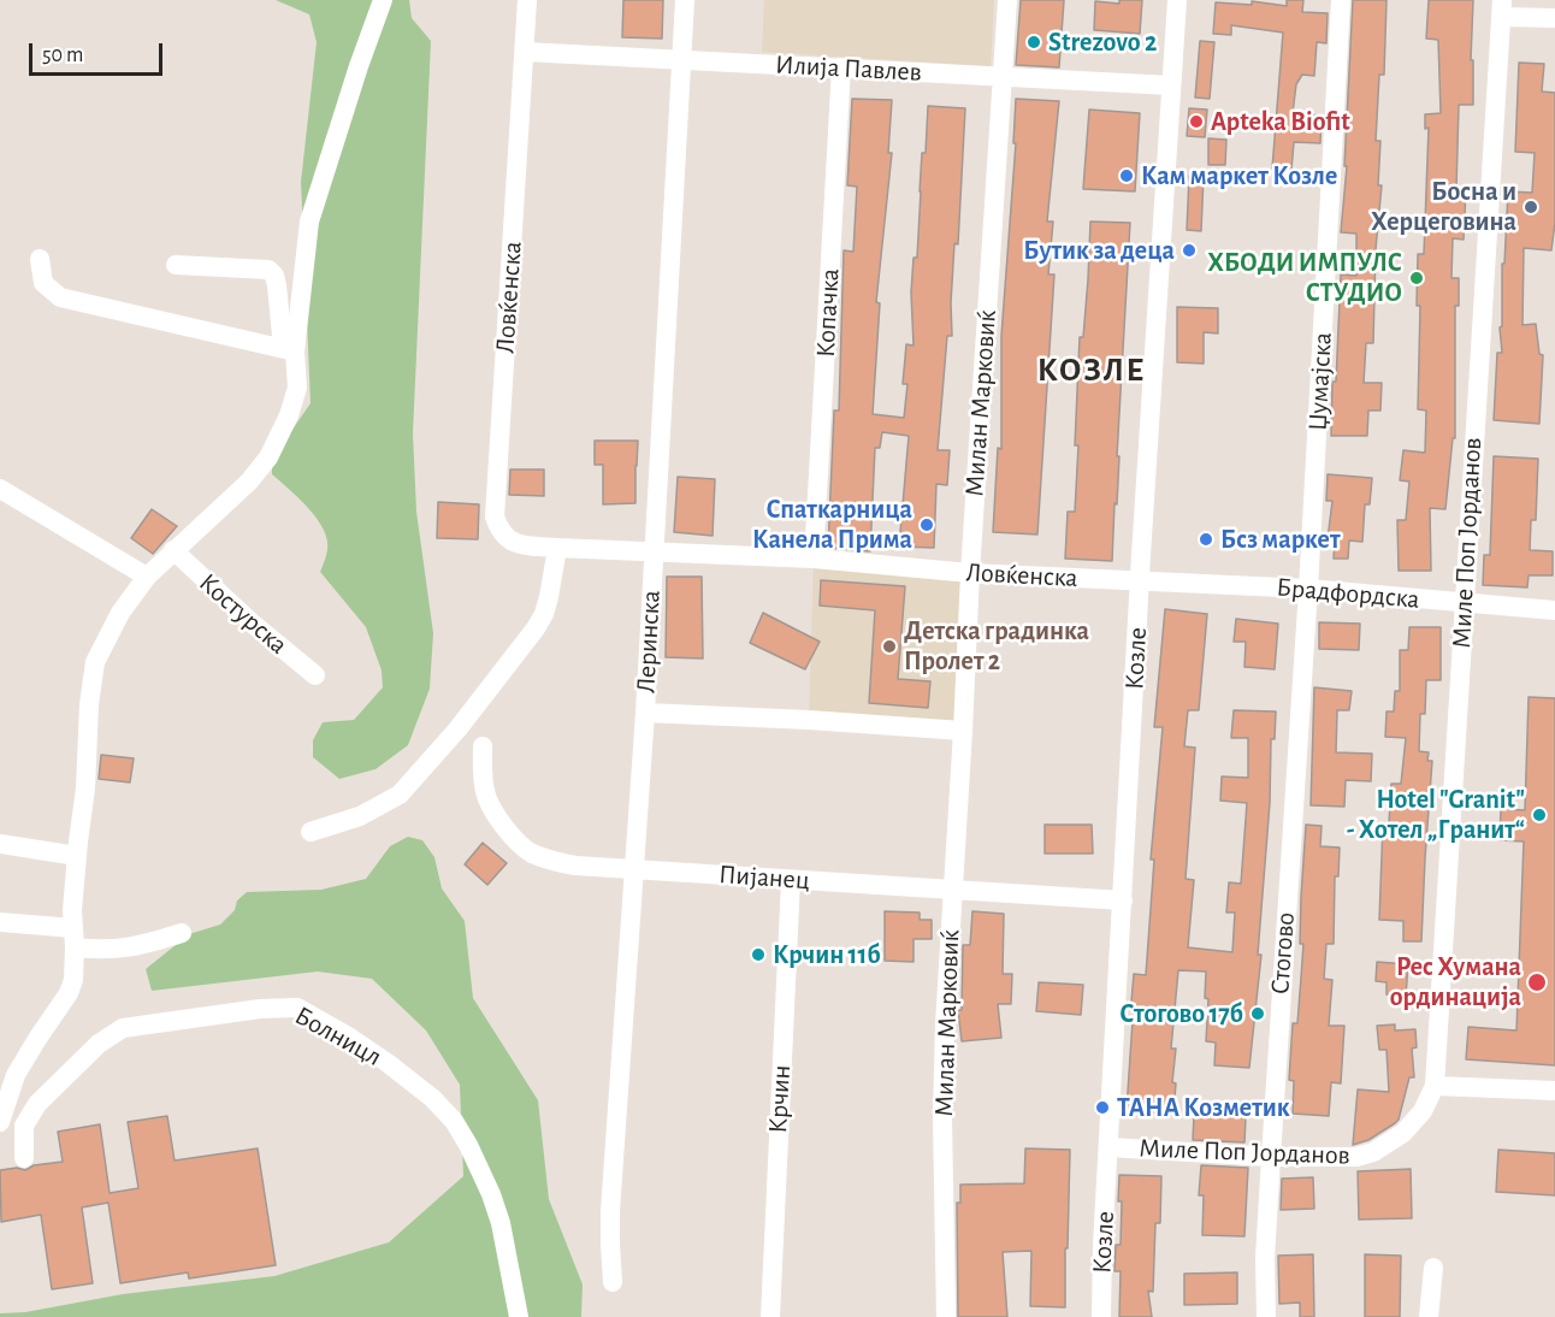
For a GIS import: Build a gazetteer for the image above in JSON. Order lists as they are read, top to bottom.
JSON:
{
  "streets": {
    "street": [
      "Илија Павлев",
      "Ловќенска",
      "Копачка",
      "Џумајска",
      "Милан Марковиќ",
      "Миле Поп Јорданов",
      "Брадфордска",
      "Костурска",
      "Леринска",
      "Козле",
      "Пијанец",
      "Стогово",
      "Болницл",
      "Крчин"
    ]
  },
  "crossings": [
    ["Илија Павлев", "Ловќенска"],
    ["Илија Павлев", "Копачка"],
    ["Илија Павлев", "Милан Марковиќ"],
    ["Илија Павлев", "Леринска"],
    ["Илија Павлев", "Козле"],
    ["Ловќенска", "Копачка"],
    ["Ловќенска", "Милан Марковиќ"],
    ["Ловќенска", "Брадфордска"],
    ["Ловќенска", "Леринска"],
    ["Ловќенска", "Козле"],
    ["Џумајска", "Брадфордска"],
    ["Џумајска", "Стогово"],
    ["Милан Марковиќ", "Пијанец"],
    ["Миле Поп Јорданов", "Брадфордска"],
    ["Миле Поп Јорданов", "Козле"],
    ["Миле Поп Јорданов", "Стогово"],
    ["Брадфордска", "Козле"],
    ["Брадфордска", "Стогово"],
    ["Леринска", "Пијанец"],
    ["Козле", "Пијанец"],
    ["Пијанец", "Крчин"]
  ],
  "districts": ["КОЗЛЕ"],
  "places": [
    "Strezovo 2",
    "Apteka Biofit",
    "Кам маркет Козле",
    "Босна и Херцеговина",
    "Бутик за деца",
    "ХБОДИ ИМПУЛС СТУДИО",
    "Спаткарница Канела Прима",
    "Бсз маркет",
    "Детска градинка Пролет 2",
    "Hotel \"Granit\" - Хотел „Гранит“",
    "Крчин 11б",
    "Рес Хумана ординација",
    "Стогово 17б",
    "ТАНА Козметик"
  ],
  "scale_bar": "50 m"
}
